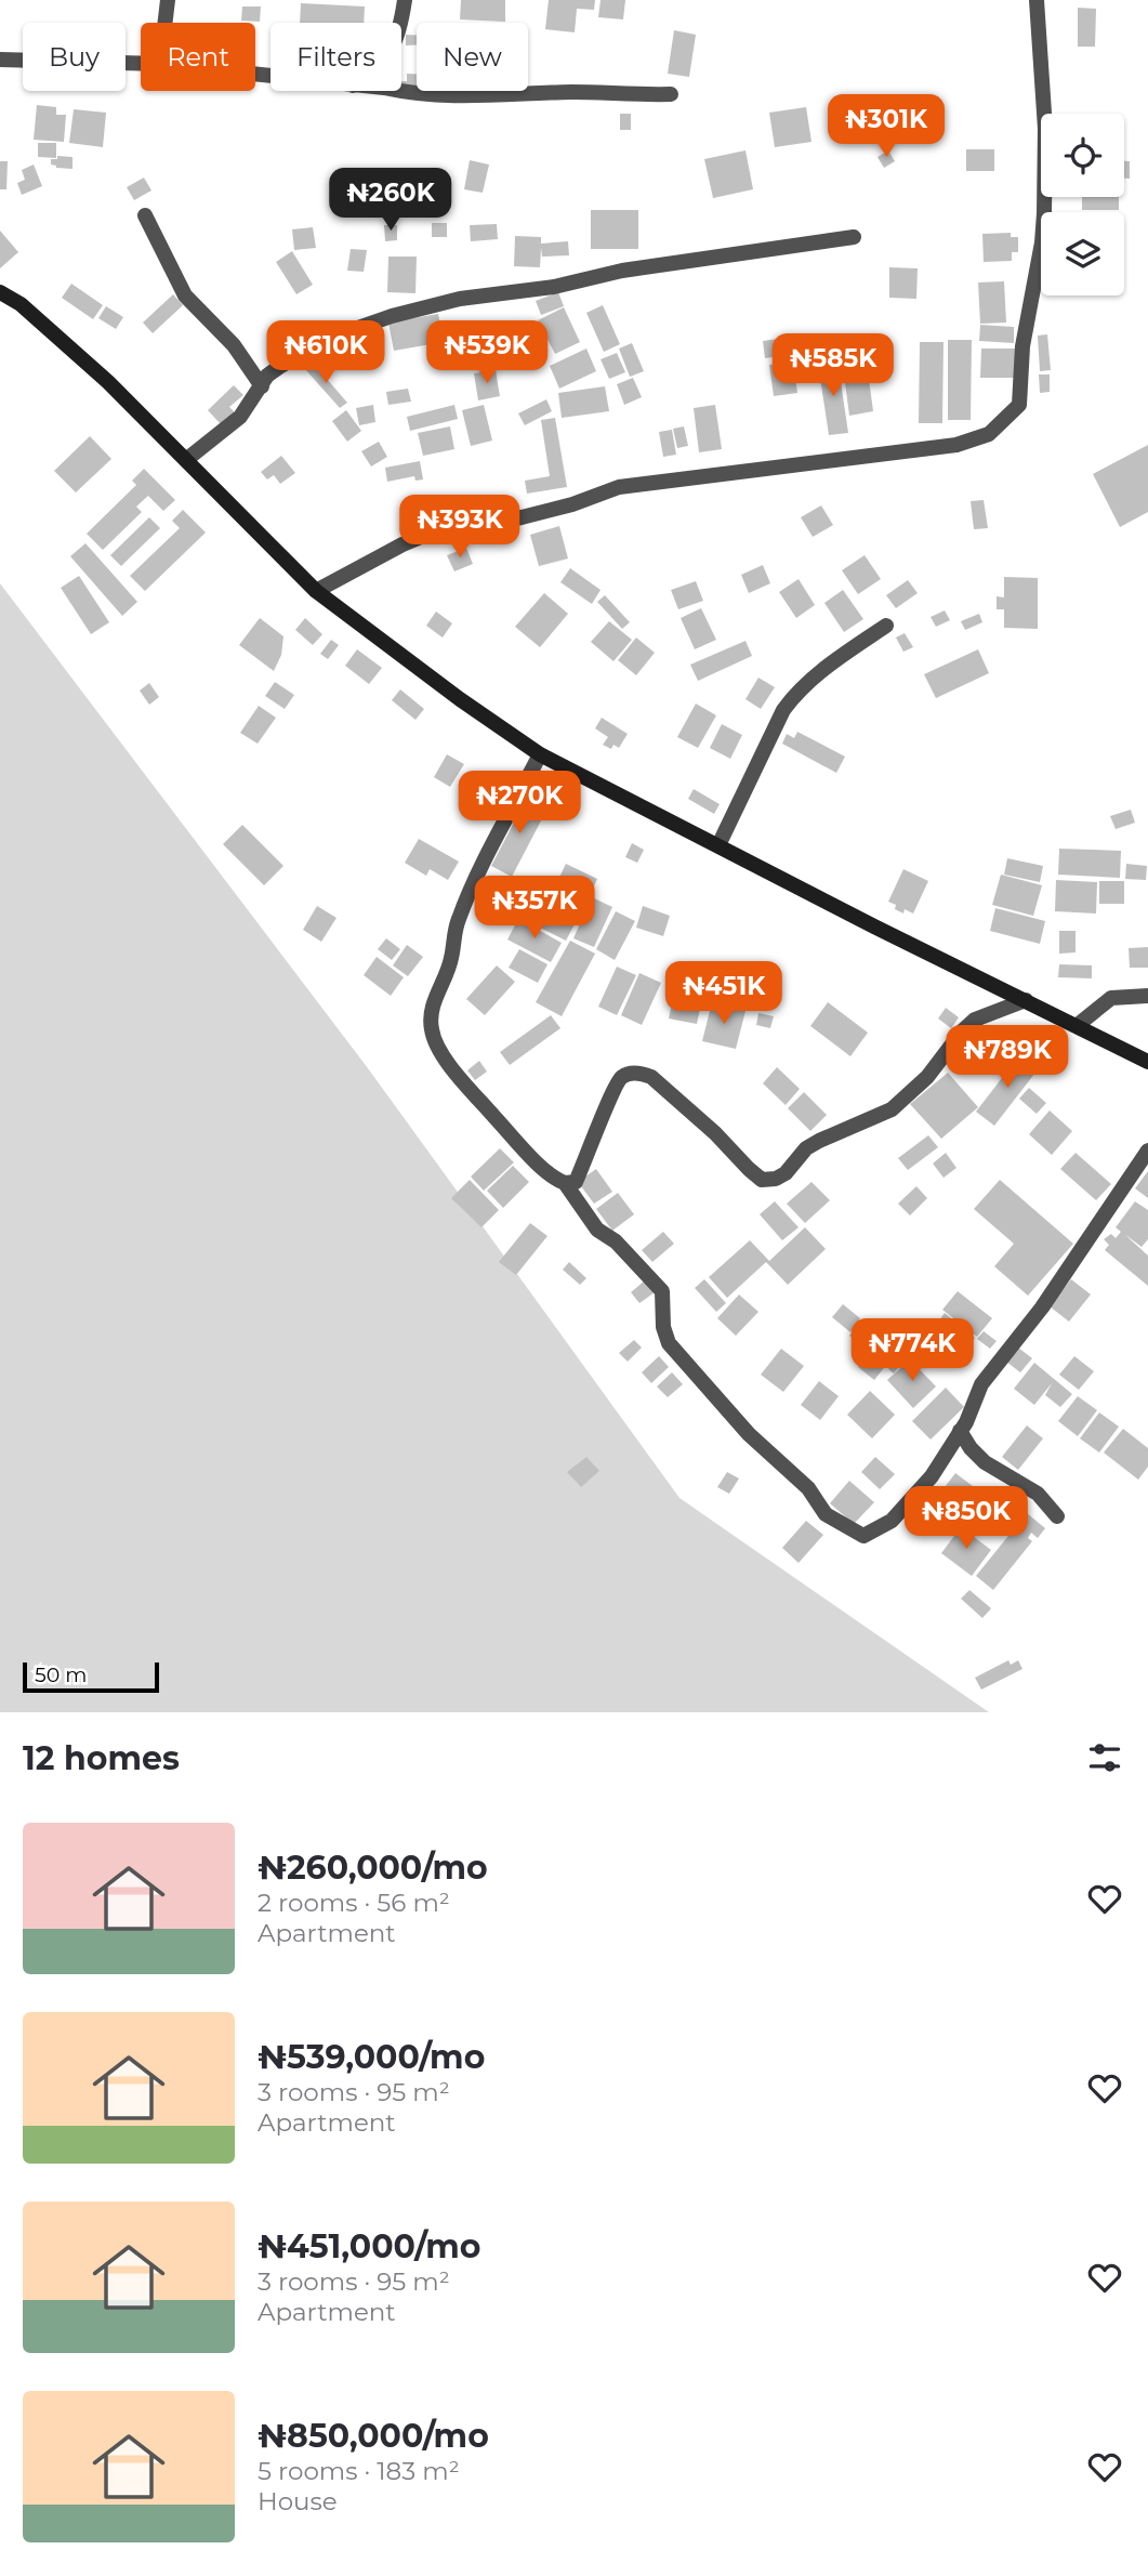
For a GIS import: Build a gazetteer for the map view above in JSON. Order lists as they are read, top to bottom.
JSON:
{
  "scale_bar": "50 m",
  "page": {
    "chip": [
      "Buy",
      "Rent",
      "Filters",
      "New"
    ],
    "price": [
      "₦301K",
      "₦260K",
      "₦610K",
      "₦539K",
      "₦585K",
      "₦393K",
      "₦270K",
      "₦357K",
      "₦451K",
      "₦789K",
      "₦774K",
      "₦850K"
    ],
    "scale": "50 m",
    "heading": "12 homes",
    "list": [
      {
        "name": "₦260,000/mo",
        "note": "2 rooms · 56 m² · Apartment"
      },
      {
        "name": "₦539,000/mo",
        "note": "3 rooms · 95 m² · Apartment"
      },
      {
        "name": "₦451,000/mo",
        "note": "3 rooms · 95 m² · Apartment"
      },
      {
        "name": "₦850,000/mo",
        "note": "5 rooms · 183 m² · House"
      }
    ]
  }
}
